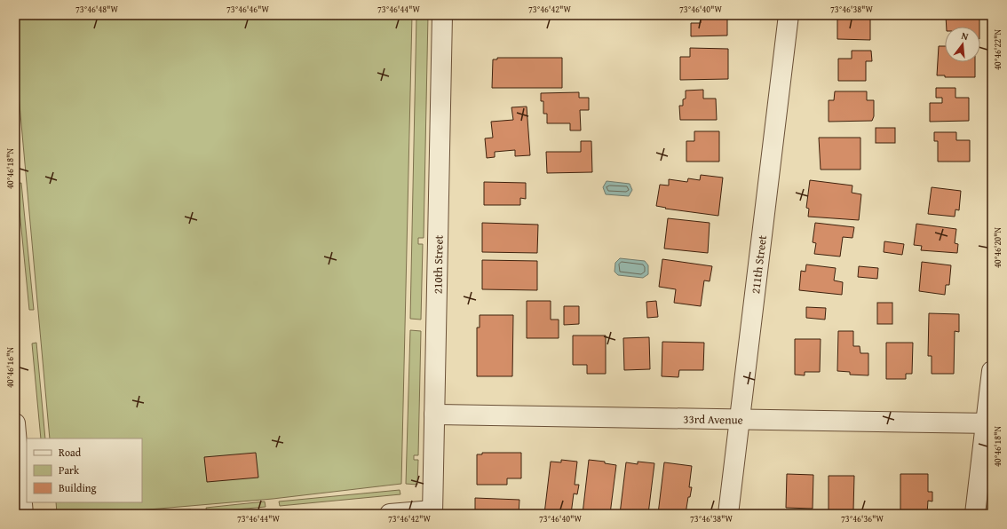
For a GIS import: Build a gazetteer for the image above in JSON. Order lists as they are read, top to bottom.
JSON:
{
  "streets": {
    "street": ["210th Street", "211th Street", "33rd Avenue"]
  },
  "crossings": [
    ["210th Street", "33rd Avenue"],
    ["211th Street", "33rd Avenue"]
  ],
  "legend": ["Road", "Park", "Building"],
  "north": "top",
  "coordinates": [
    "73°46'48\"W",
    "73°46'46\"W",
    "73°46'44\"W",
    "73°46'42\"W",
    "73°46'40\"W",
    "73°46'38\"W",
    "40°46'22\"N",
    "40°46'18\"N",
    "40°46'20\"N",
    "40°46'16\"N",
    "73°46'36\"W"
  ]
}
